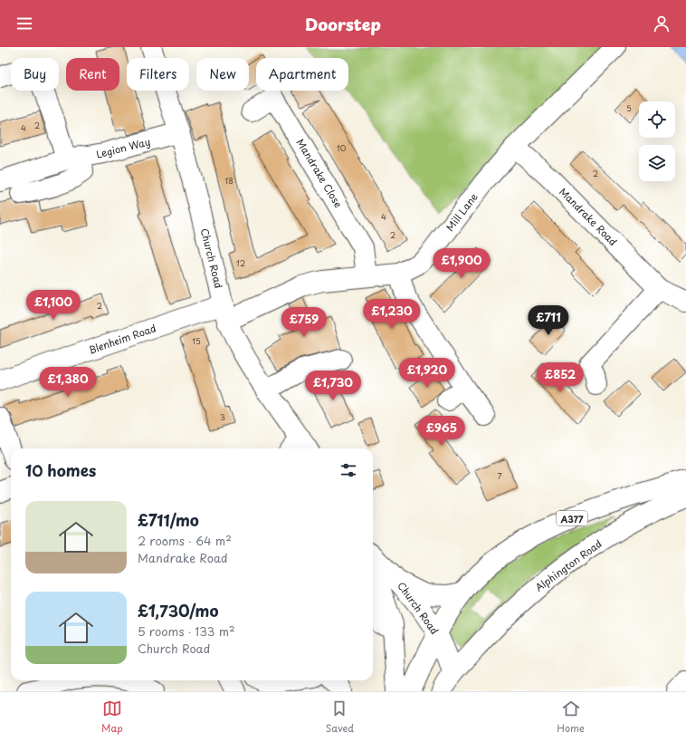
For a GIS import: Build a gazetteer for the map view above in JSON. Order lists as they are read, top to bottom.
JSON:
{
  "streets": {
    "main road": [
      "Legion Way",
      "Mandrake Close",
      "Mill Lane",
      "Mandrake Road",
      "Church Road",
      "Blenheim Road",
      "A377",
      "Alphington Road"
    ]
  },
  "crossings": [
    ["Legion Way", "Church Road"],
    ["Mandrake Close", "Mill Lane"],
    ["Mill Lane", "Mandrake Road"],
    ["Mill Lane", "Church Road"],
    ["Mill Lane", "Blenheim Road"],
    ["Church Road", "Blenheim Road"],
    ["Church Road", "A377"],
    ["Church Road", "Alphington Road"]
  ],
  "house_numbers": [
    "5",
    "2",
    "4",
    "10",
    "2",
    "18",
    "4",
    "2",
    "12",
    "2",
    "15",
    "3",
    "7"
  ],
  "page": {
    "header": "Doorstep",
    "chip": [
      "Buy",
      "Rent",
      "Filters",
      "New",
      "Apartment"
    ],
    "price": [
      "£1,900",
      "£1,100",
      "£1,230",
      "£711",
      "£759",
      "£1,920",
      "£852",
      "£1,380",
      "£1,730",
      "£965"
    ],
    "heading": "10 homes",
    "list": [
      {
        "name": "£711/mo",
        "note": "2 rooms · 64 m² · Mandrake Road"
      },
      {
        "name": "£1,730/mo",
        "note": "5 rooms · 133 m² · Church Road"
      }
    ],
    "tabs": ["Map", "Saved", "Home"]
  }
}
